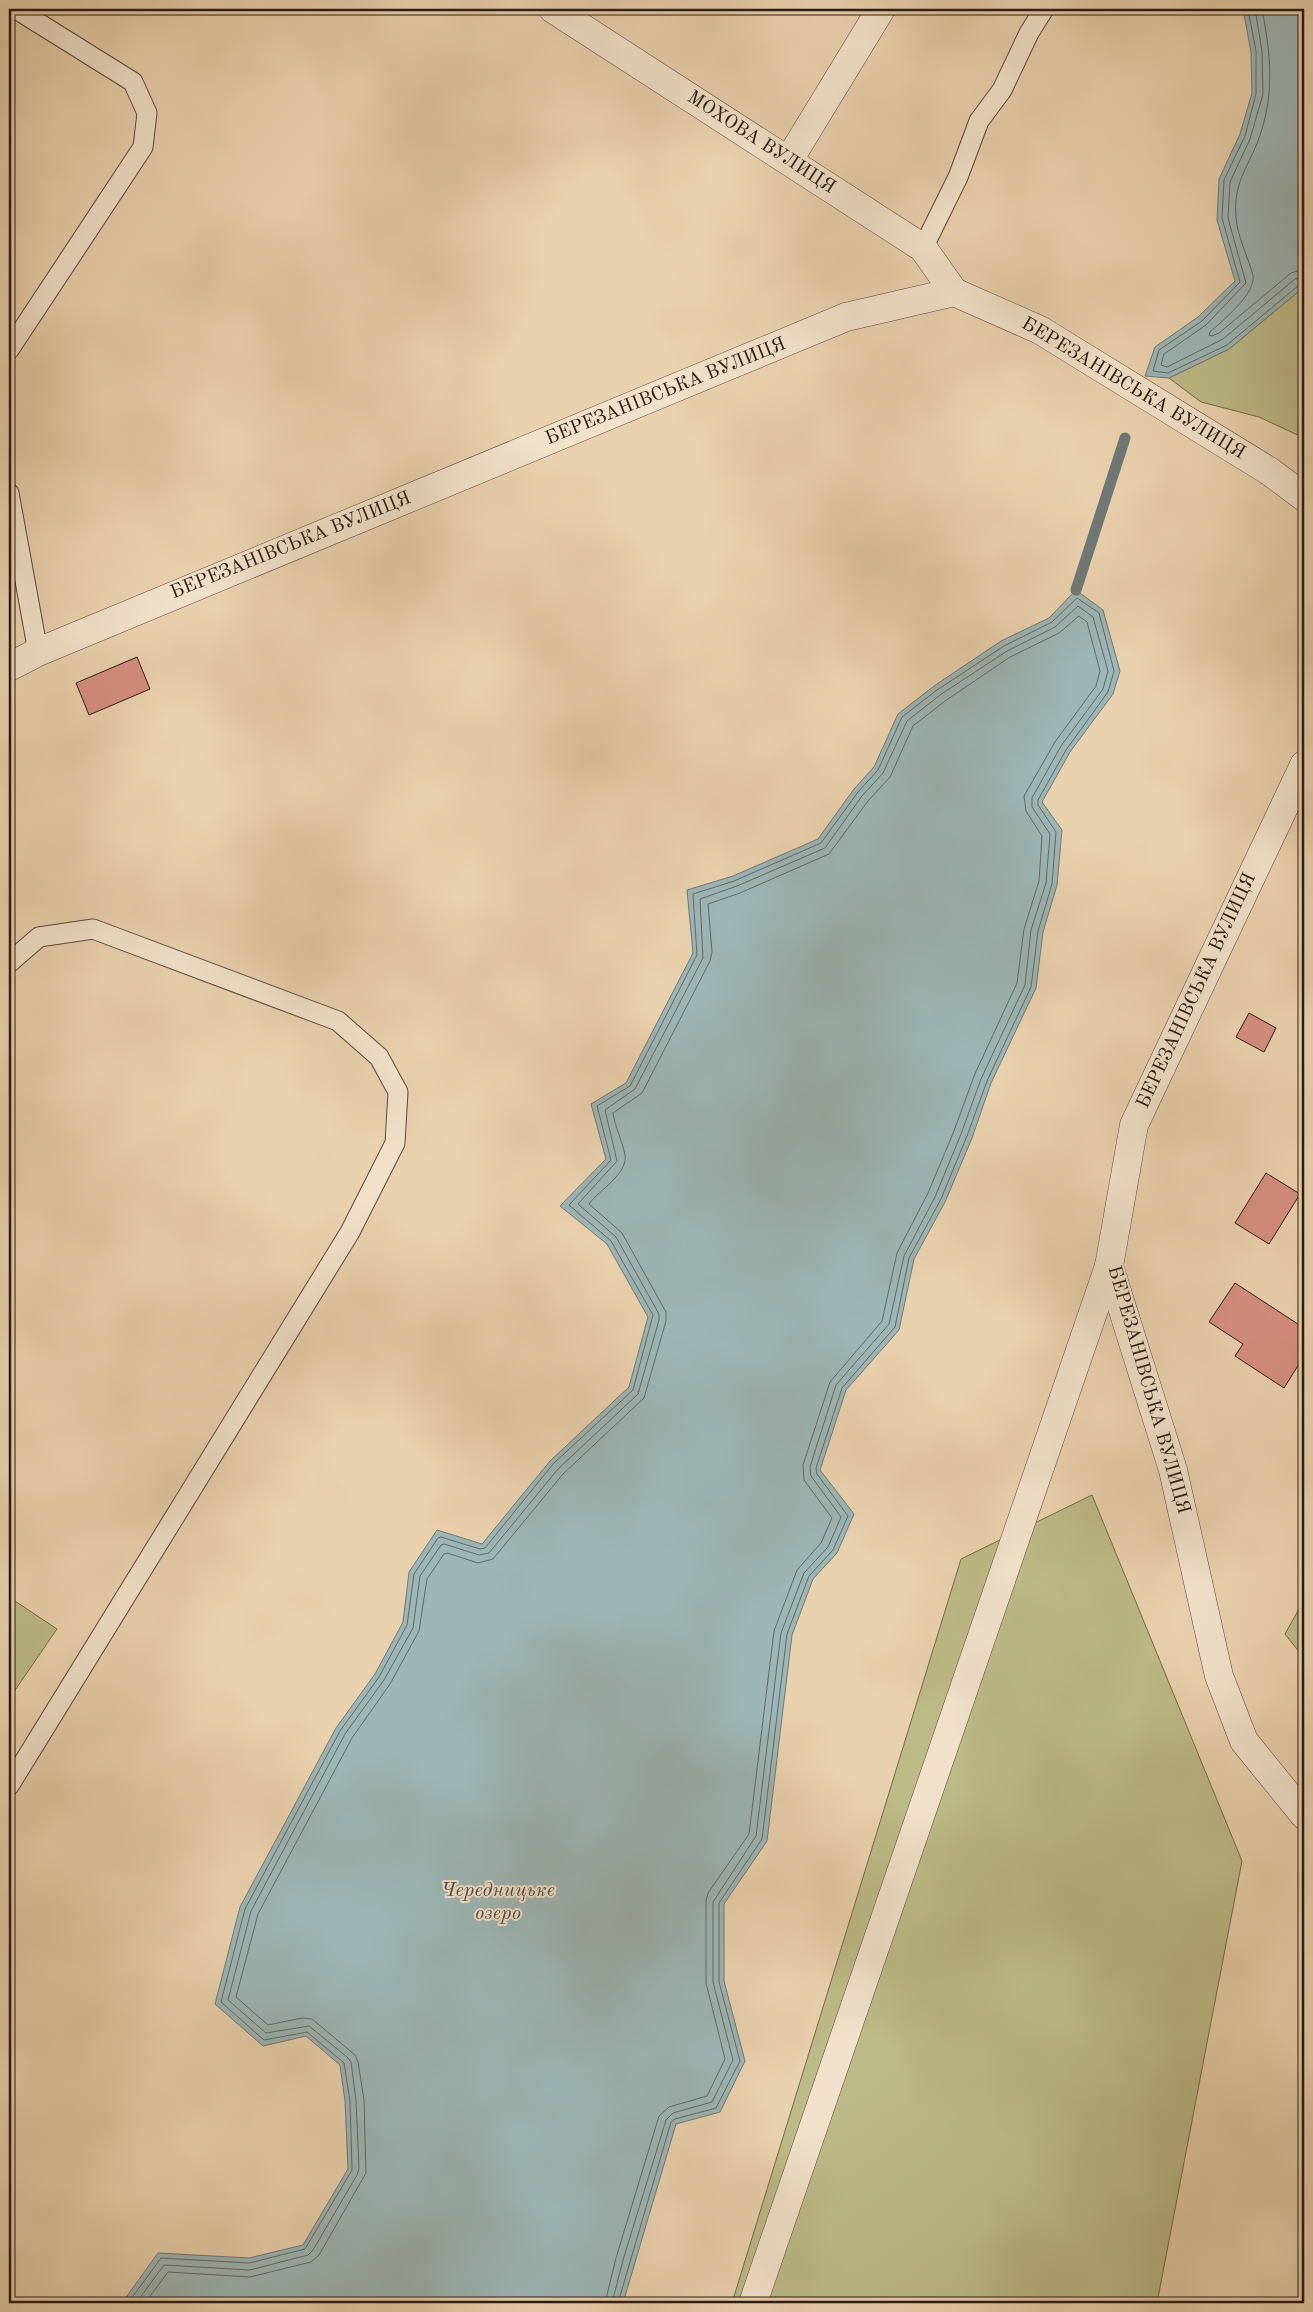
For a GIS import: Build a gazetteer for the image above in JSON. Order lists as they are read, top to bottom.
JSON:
{
  "streets": {
    "street": ["МОХОВА ВУЛИЦЯ", "БЕРЕЗАНІВСЬКА ВУЛИЦЯ"]
  },
  "crossings": [
    ["МОХОВА ВУЛИЦЯ", "БЕРЕЗАНІВСЬКА ВУЛИЦЯ"]
  ],
  "water": ["Чередницьке озеро"]
}
